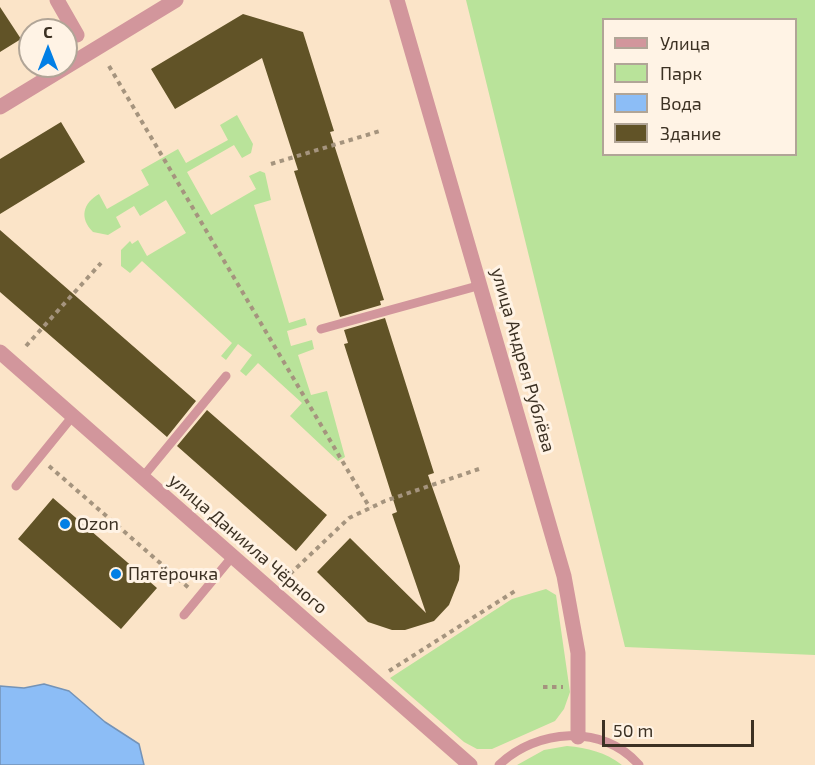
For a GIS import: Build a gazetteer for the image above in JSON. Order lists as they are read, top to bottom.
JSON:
{
  "streets": {
    "street": ["улица Андрея Рублёва", "улица Даниила Чёрного"]
  },
  "places": ["Ozon", "Пятёрочка"],
  "legend": [
    "Улица",
    "Парк",
    "Вода",
    "Здание"
  ],
  "scale_bar": "50 m",
  "north": "top"
}
